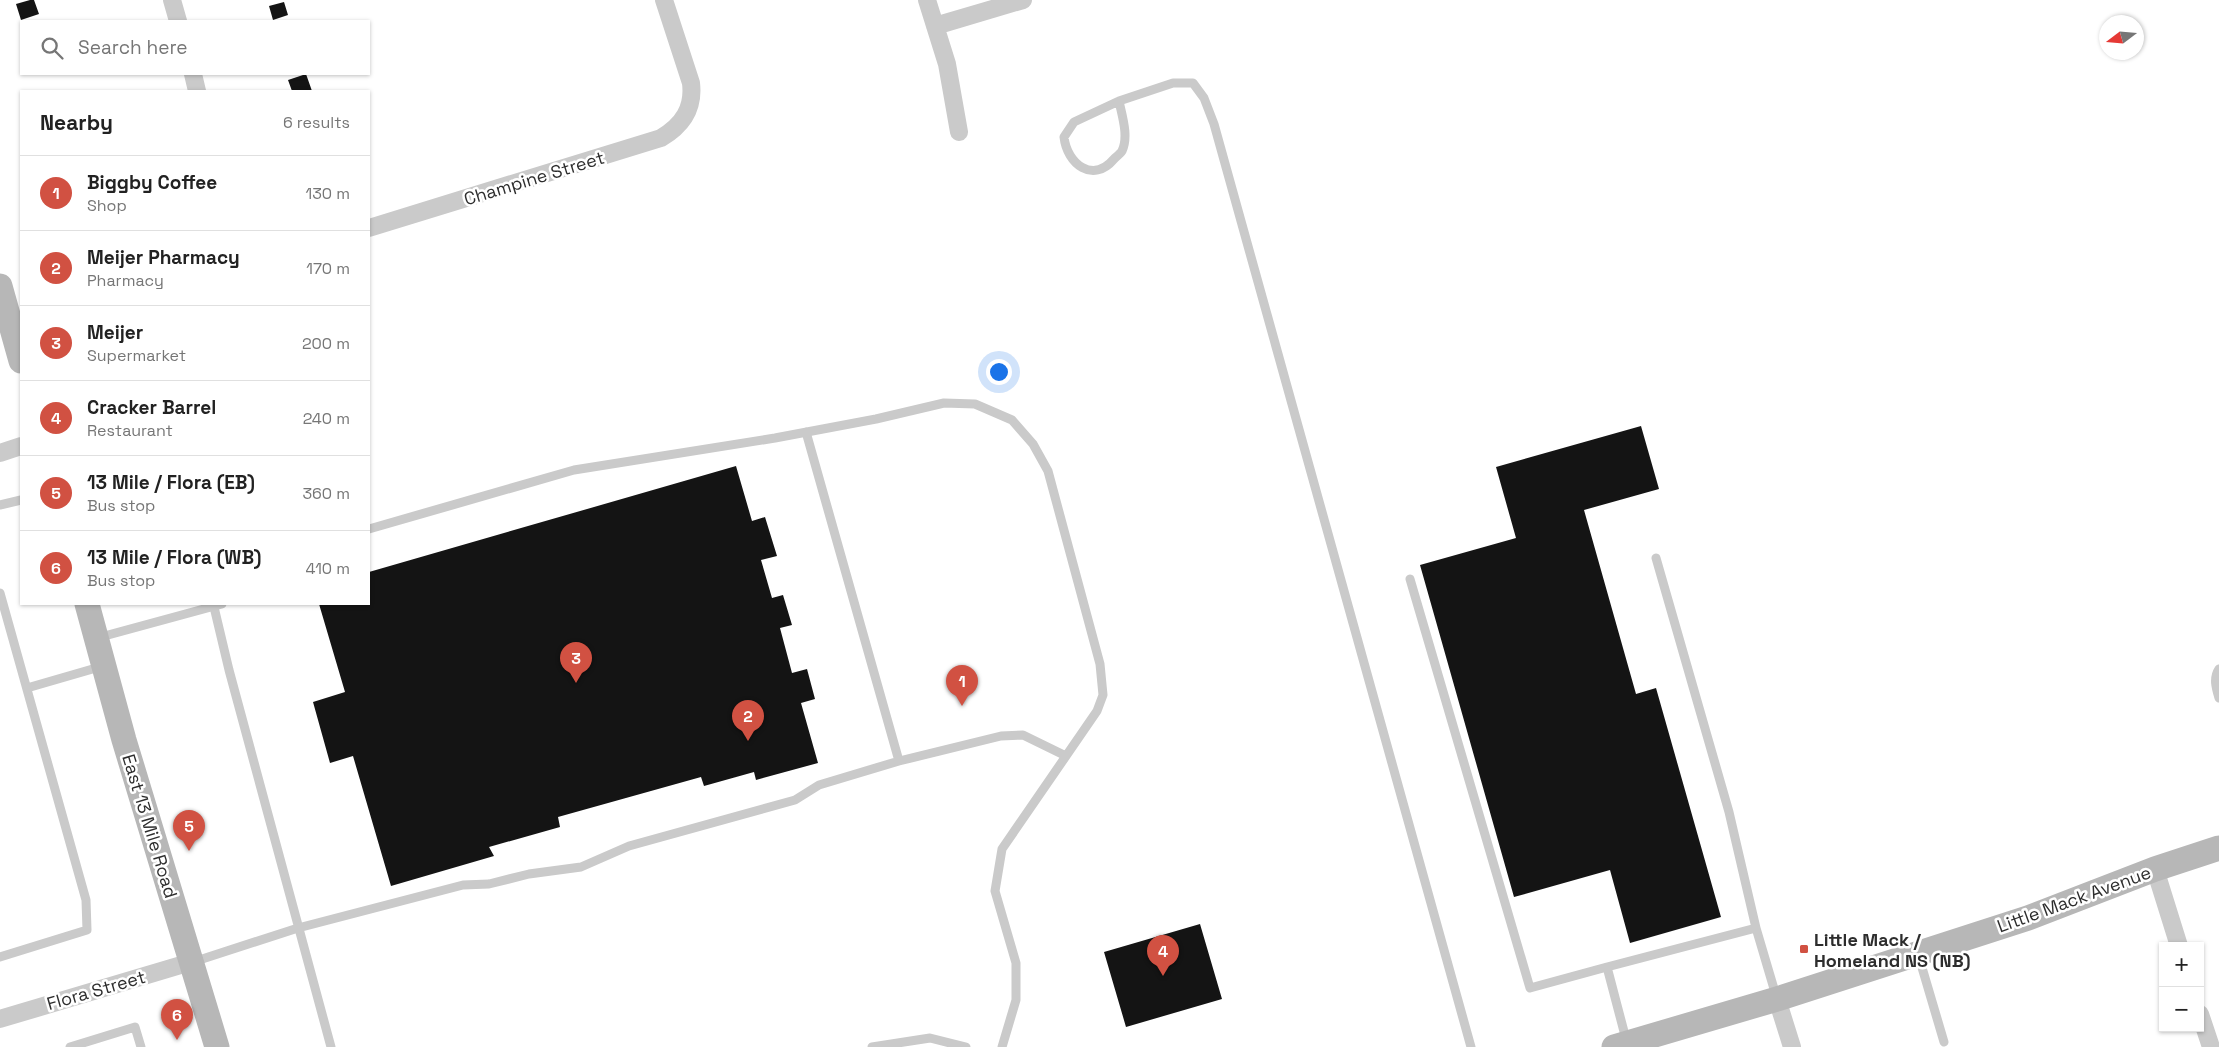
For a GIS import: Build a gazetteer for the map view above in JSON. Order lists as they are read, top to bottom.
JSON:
{
  "streets": {
    "main road": ["East 13 Mile Road", "Little Mack Avenue"],
    "street": ["Champine Street", "Flora Street"]
  },
  "crossings": [
    ["East 13 Mile Road", "Flora Street"]
  ],
  "places": {
    "transit": ["Little Mack / Homeland NS (NB)"]
  },
  "north": "left",
  "page": {
    "search": "Search here",
    "heading": ["Nearby", "6 results"],
    "list": [
      {
        "mark": "1",
        "name": "Biggby Coffee",
        "note": "Shop",
        "value": "130 m"
      },
      {
        "mark": "2",
        "name": "Meijer Pharmacy",
        "note": "Pharmacy",
        "value": "170 m"
      },
      {
        "mark": "3",
        "name": "Meijer",
        "note": "Supermarket",
        "value": "200 m"
      },
      {
        "mark": "4",
        "name": "Cracker Barrel",
        "note": "Restaurant",
        "value": "240 m"
      },
      {
        "mark": "5",
        "name": "13 Mile / Flora (EB)",
        "note": "Bus stop",
        "value": "360 m"
      },
      {
        "mark": "6",
        "name": "13 Mile / Flora (WB)",
        "note": "Bus stop",
        "value": "410 m"
      }
    ],
    "pins": [
      "3",
      "1",
      "2",
      "5",
      "4",
      "6"
    ],
    "map_buttons": ["+", "−"]
  }
}
